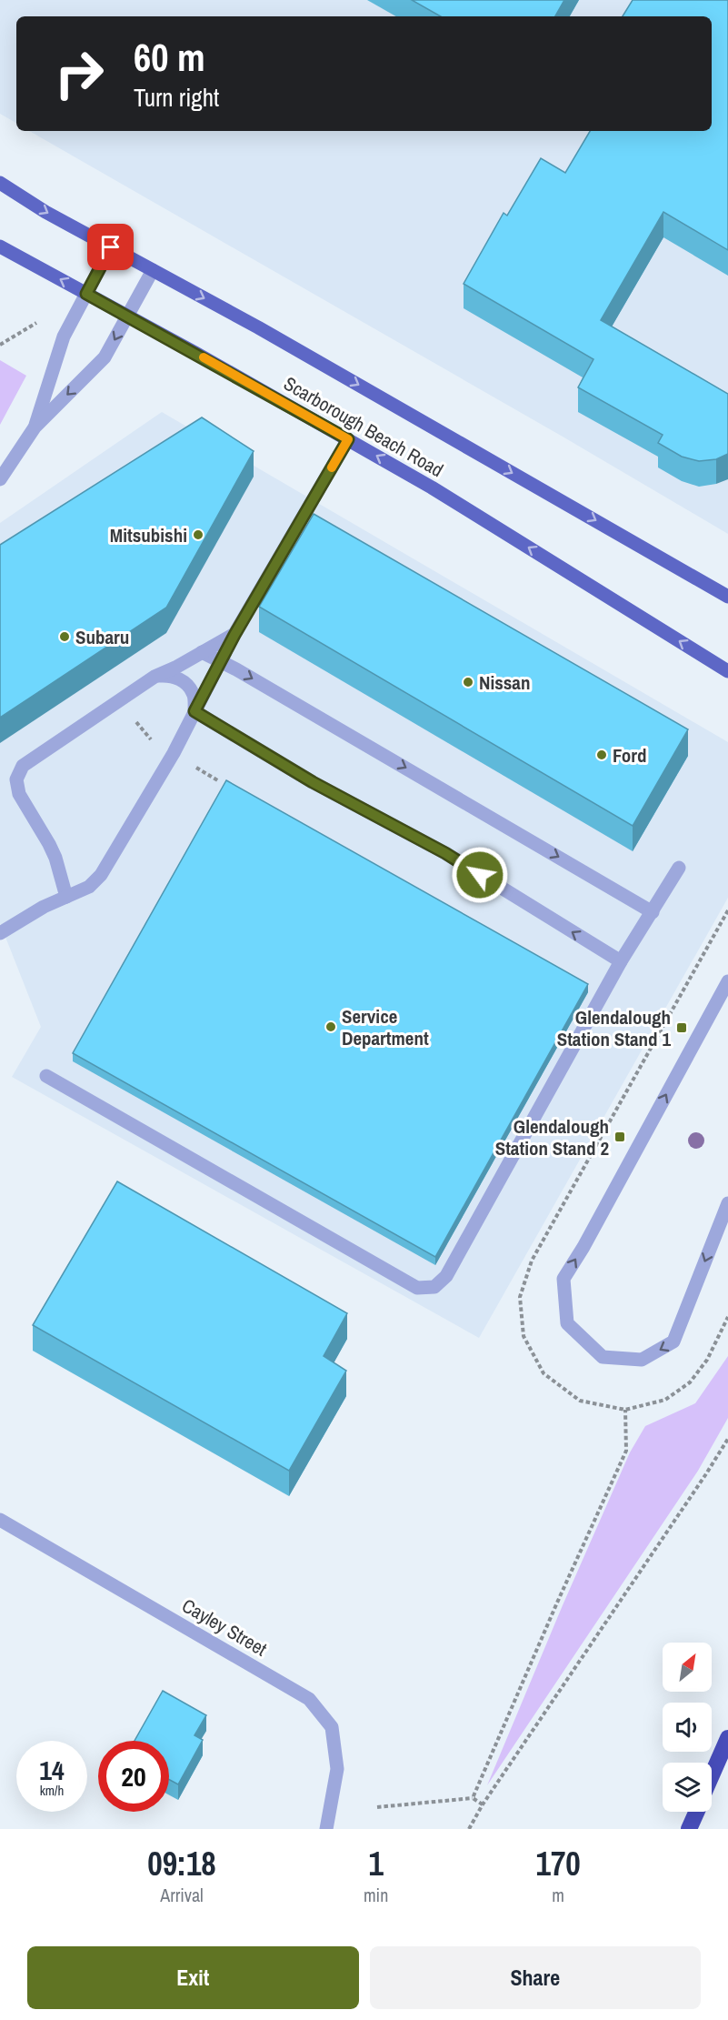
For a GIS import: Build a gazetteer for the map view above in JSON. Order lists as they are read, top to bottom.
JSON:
{
  "streets": {
    "main road": ["Scarborough Beach Road"],
    "street": ["Cayley Street"]
  },
  "places": {
    "other": [
      "Mitsubishi",
      "Subaru",
      "Nissan",
      "Ford",
      "Service Department"
    ],
    "transit": ["Glendalough Station Stand 1", "Glendalough Station Stand 2"]
  },
  "north": "top right",
  "page": {
    "turn": ["60 m", "Turn right"],
    "speed": "14 km/h",
    "limit": "20",
    "eta": [
      "09:18",
      "Arrival",
      "1",
      "min",
      "170",
      "m"
    ],
    "buttons": ["Exit", "Share"]
  }
}
